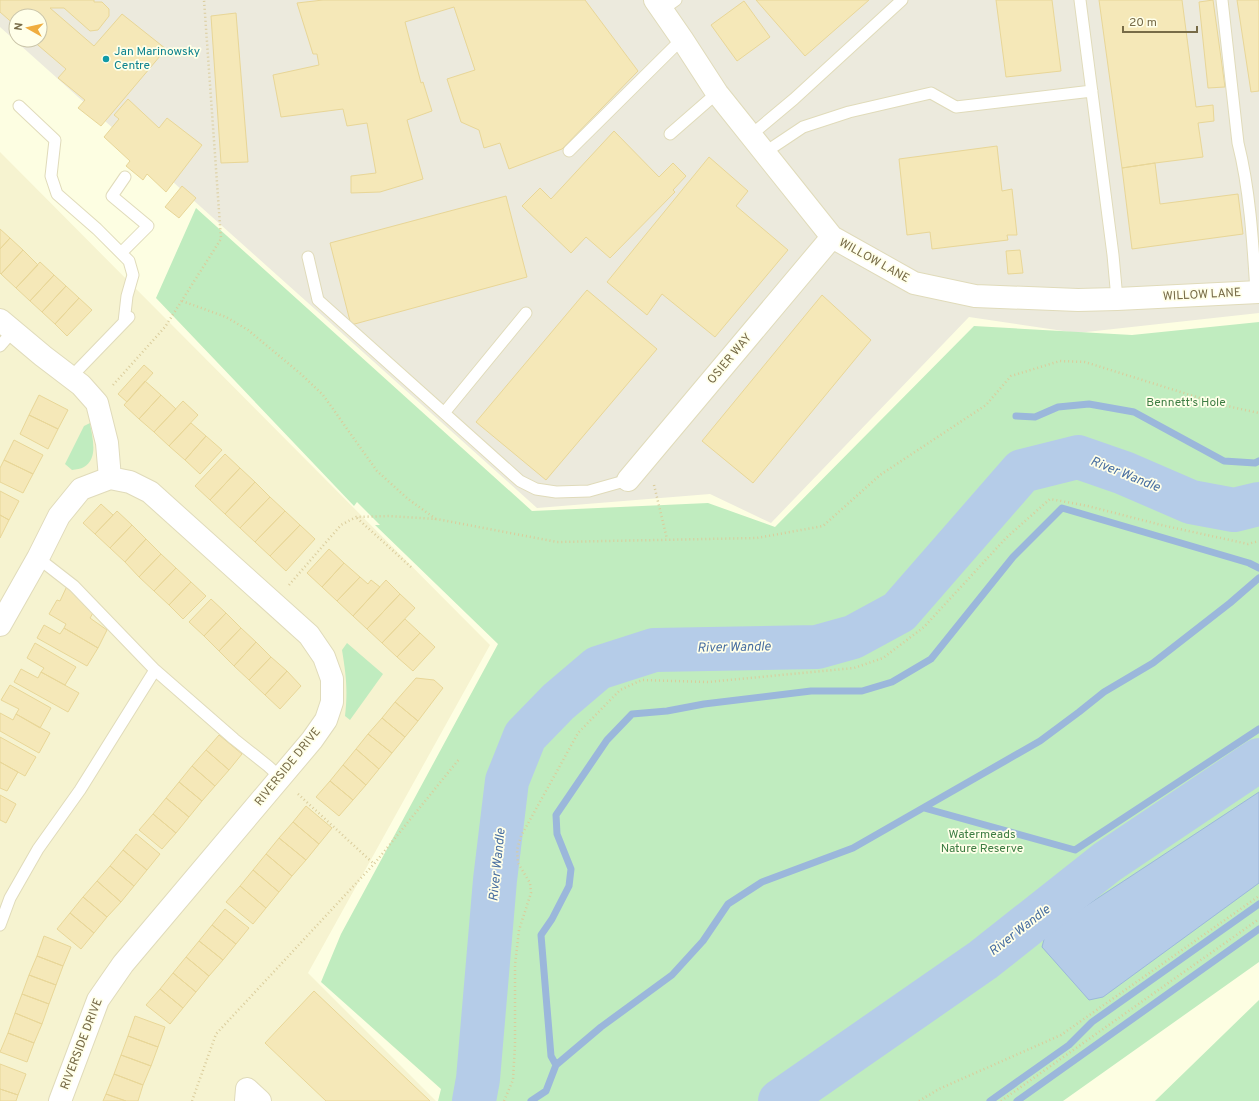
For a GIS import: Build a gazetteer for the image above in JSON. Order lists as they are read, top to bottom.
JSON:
{
  "streets": {
    "street": ["WILLOW LANE", "OSIER WAY", "RIVERSIDE DRIVE"]
  },
  "crossings": [
    ["WILLOW LANE", "OSIER WAY"]
  ],
  "water": ["River Wandle"],
  "parks": ["Bennett's Hole", "Watermeads Nature Reserve"],
  "places": ["Jan Marinowsky Centre"],
  "scale_bar": "20 m",
  "north": "left"
}
